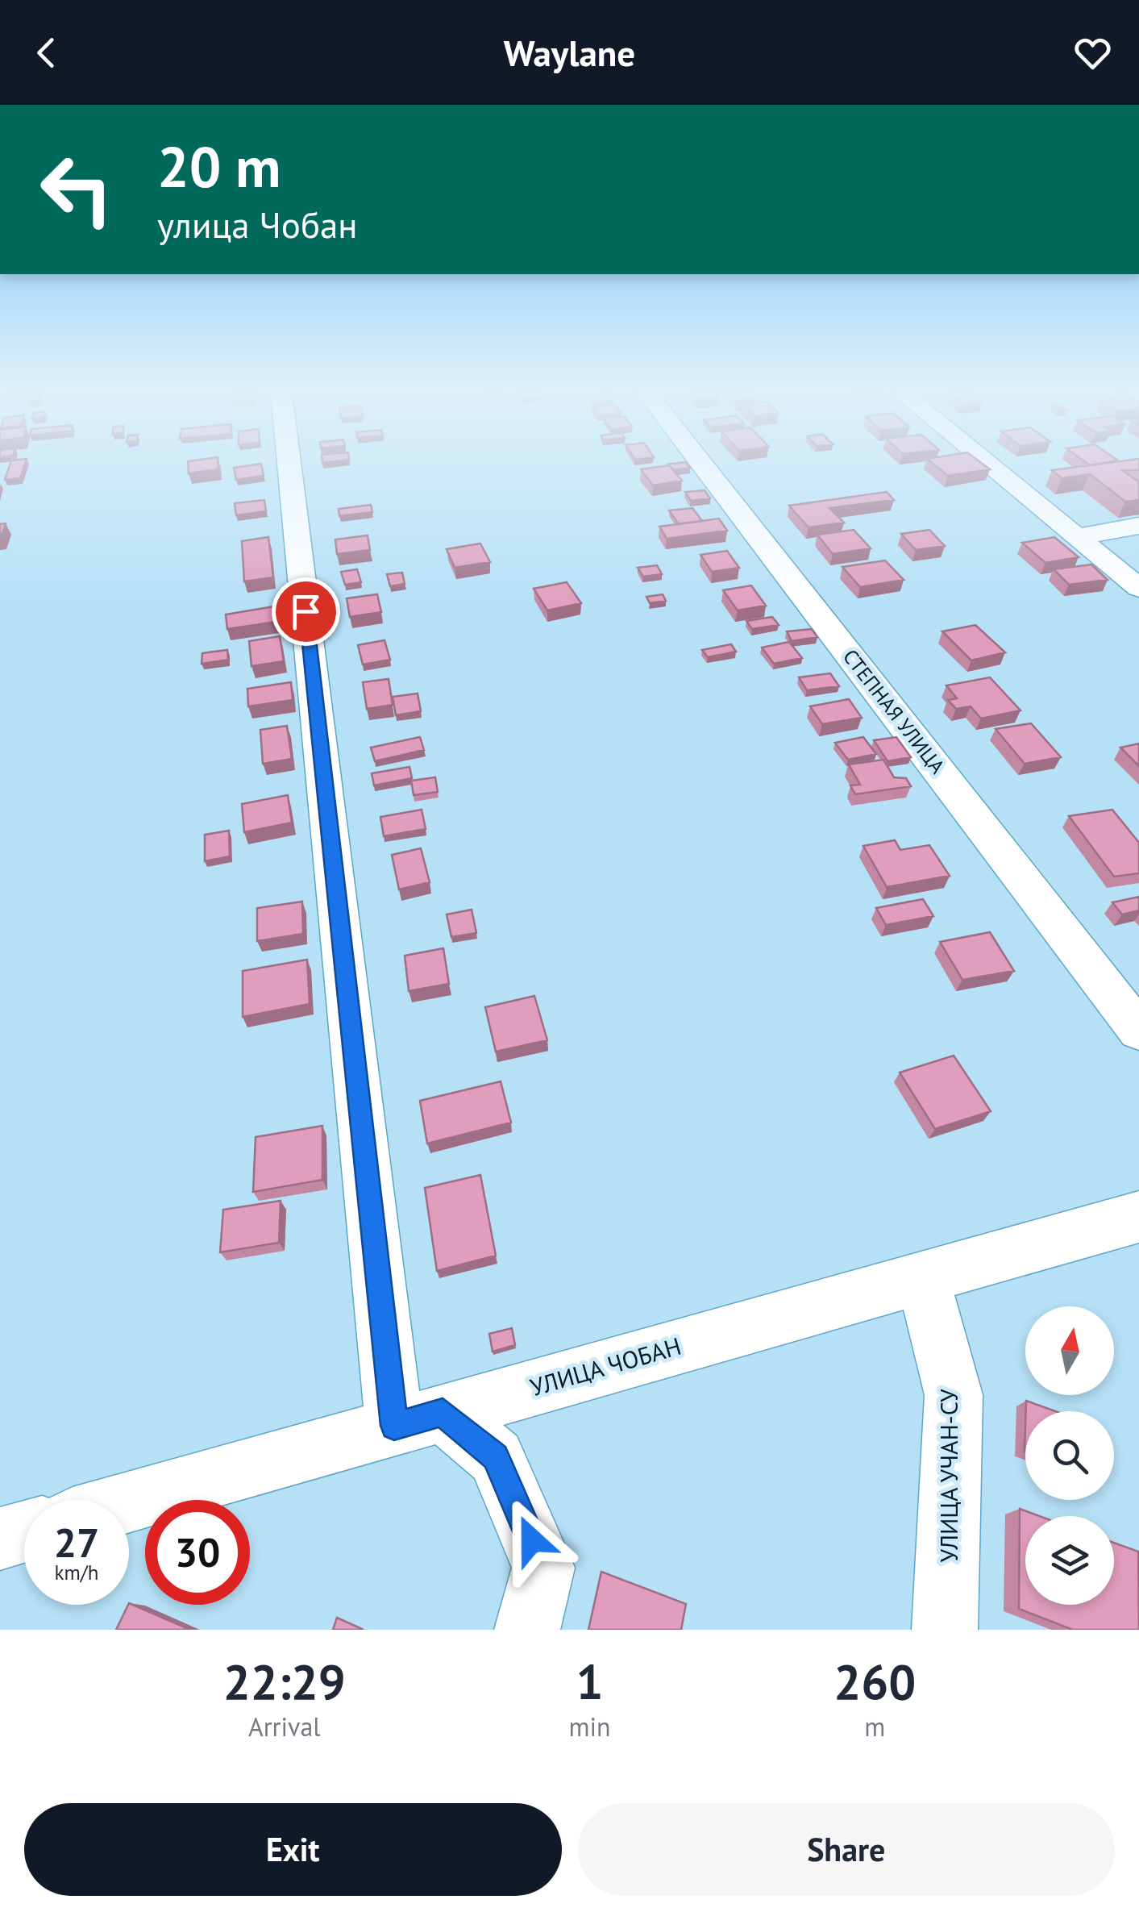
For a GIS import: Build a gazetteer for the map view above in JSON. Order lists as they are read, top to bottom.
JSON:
{
  "streets": {
    "street": ["СТЕПНАЯ УЛИЦА", "УЛИЦА ЧОБАН", "УЛИЦА УЧАН-СУ"]
  },
  "crossings": [
    ["УЛИЦА ЧОБАН", "УЛИЦА УЧАН-СУ"]
  ],
  "north": "top",
  "page": {
    "header": "Waylane",
    "turn": ["20 m", "улица Чобан"],
    "speed": "27 km/h",
    "limit": "30",
    "eta": [
      "22:29",
      "Arrival",
      "1",
      "min",
      "260",
      "m"
    ],
    "buttons": ["Exit", "Share"]
  }
}
